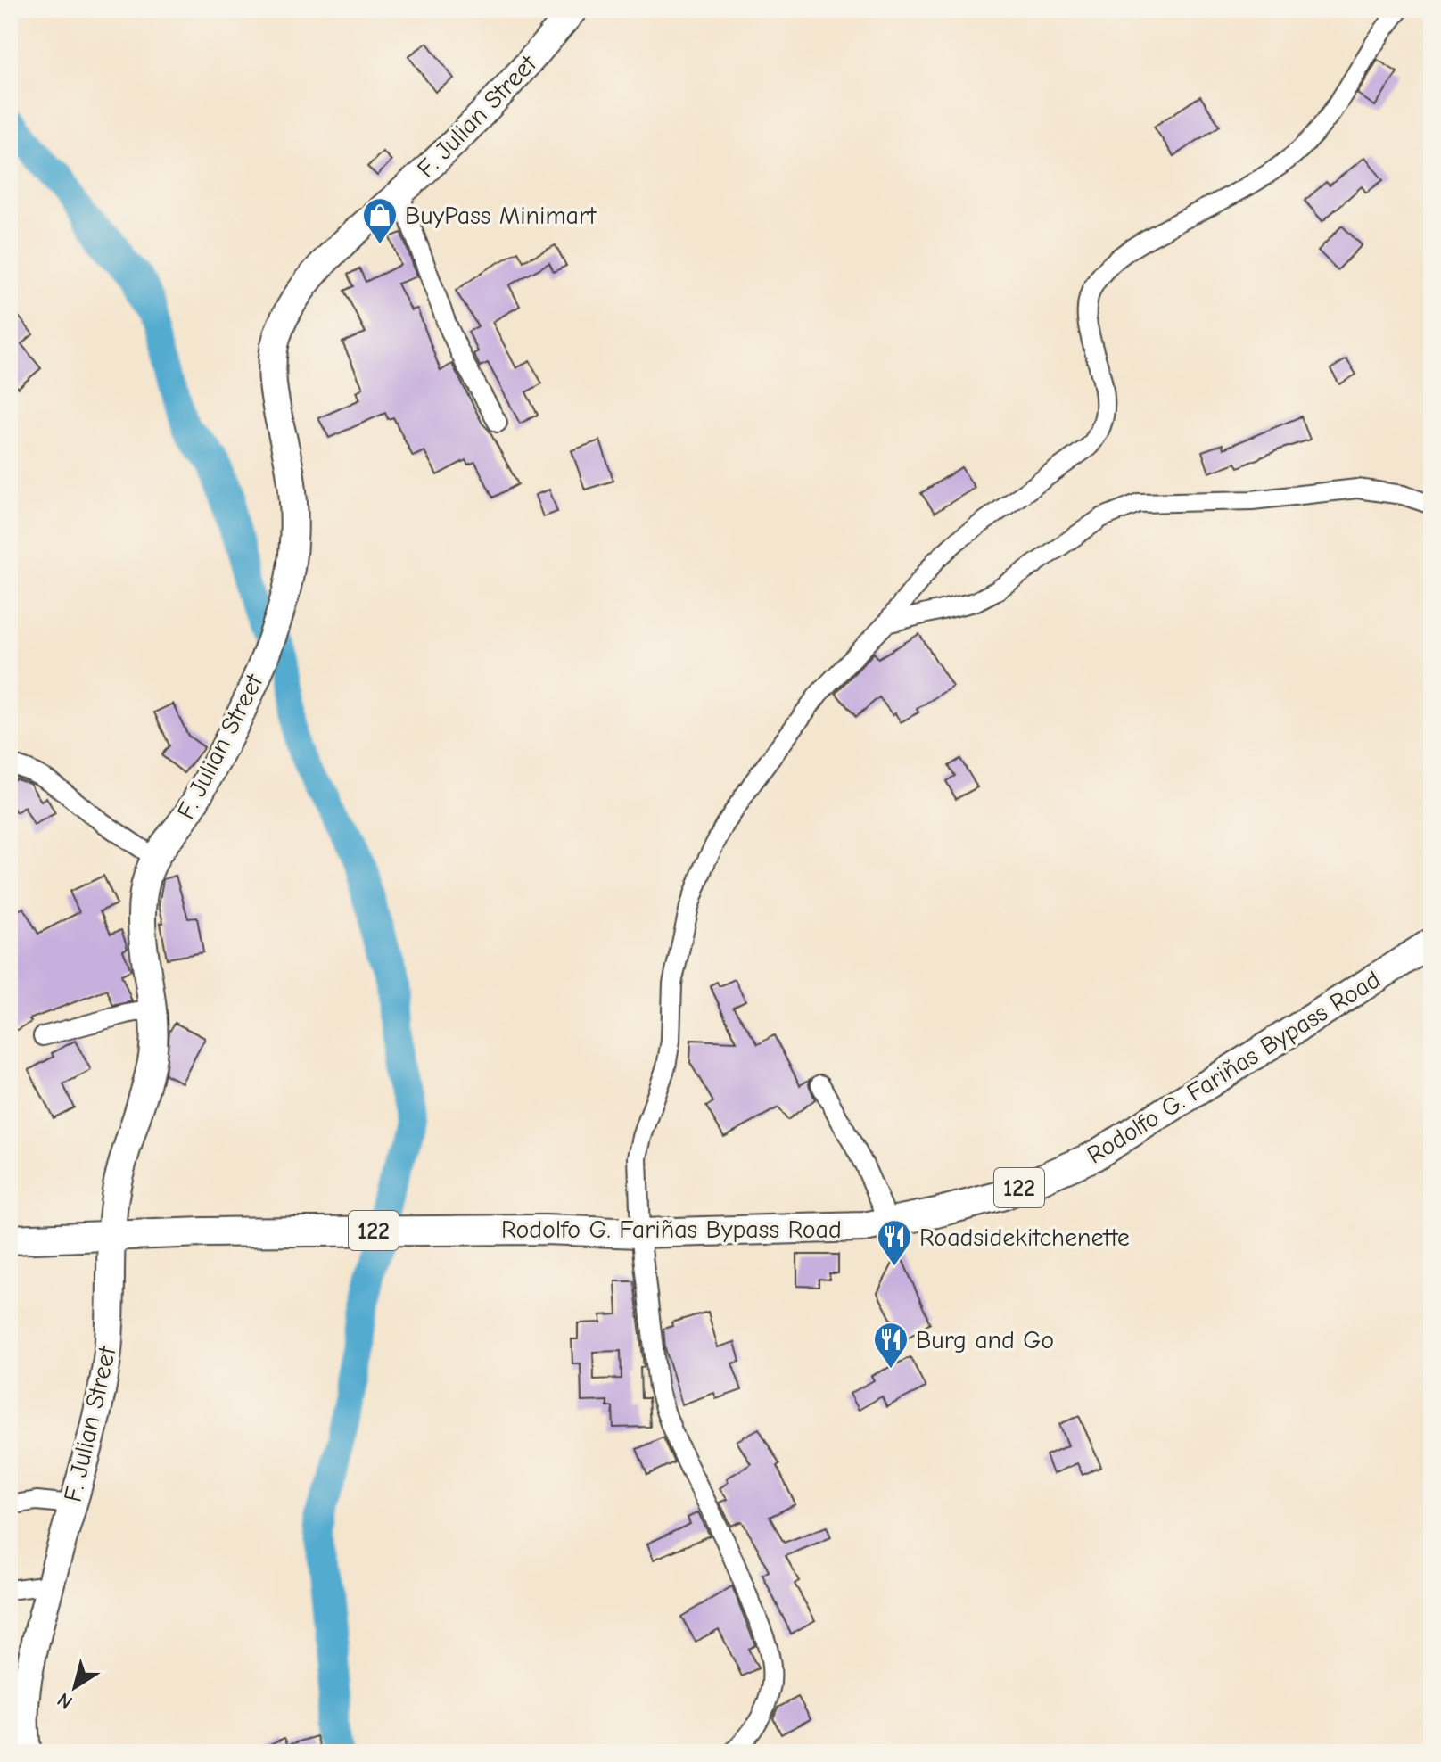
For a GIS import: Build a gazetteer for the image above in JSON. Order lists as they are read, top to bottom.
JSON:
{
  "streets": {
    "main road": ["Rodolfo G. Fariñas Bypass Road", "122"],
    "street": ["F. Julian Street"]
  },
  "crossings": [
    ["F. Julian Street", "Rodolfo G. Fariñas Bypass Road"]
  ],
  "places": {
    "shop": ["BuyPass Minimart"],
    "restaurant": ["Roadsidekitchenette", "Burg and Go"]
  },
  "north": "bottom left"
}
